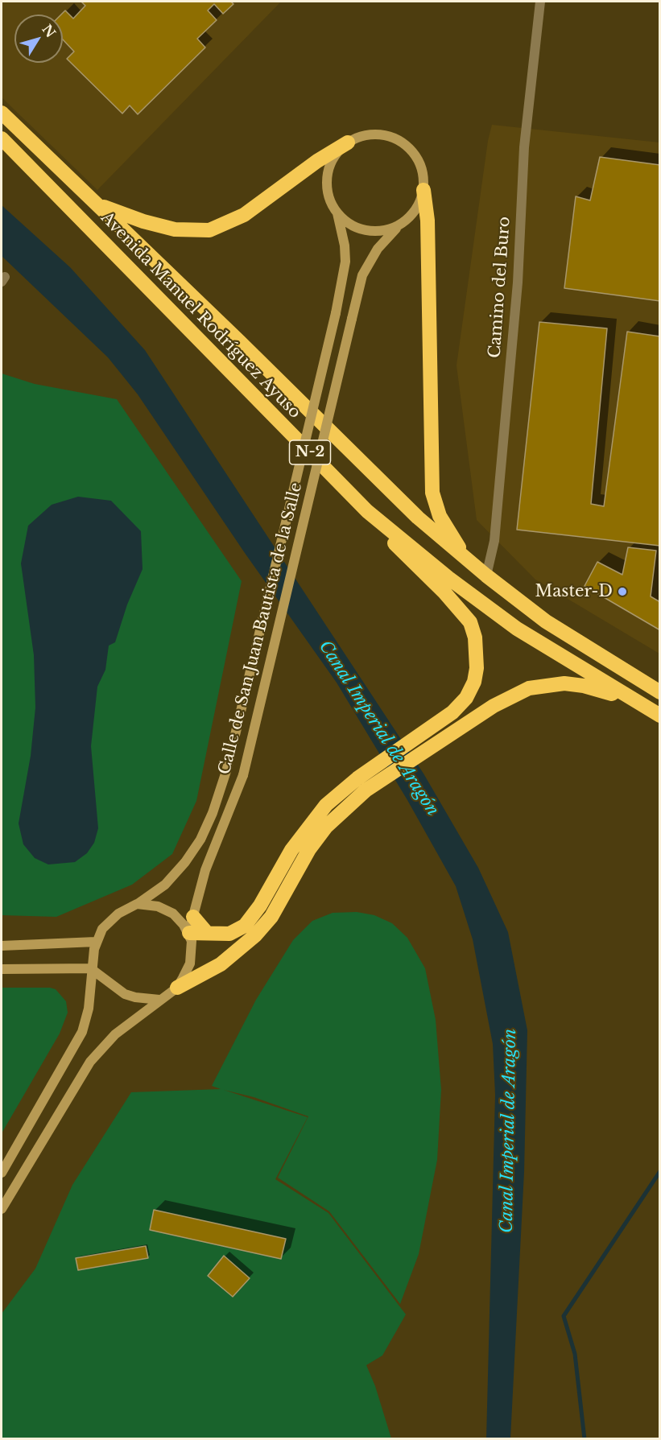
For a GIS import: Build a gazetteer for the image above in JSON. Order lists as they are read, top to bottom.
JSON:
{
  "streets": {
    "highway": ["Avenida Manuel Rodríguez Ayuso", "N-2"],
    "main road": ["Calle de San Juan Bautista de la Salle"],
    "street": ["Camino del Buro"]
  },
  "crossings": [
    ["Camino del Buro", "Avenida Manuel Rodríguez Ayuso"]
  ],
  "water": ["Canal Imperial de Aragón"],
  "places": ["Master-D"],
  "north": "top right"
}
